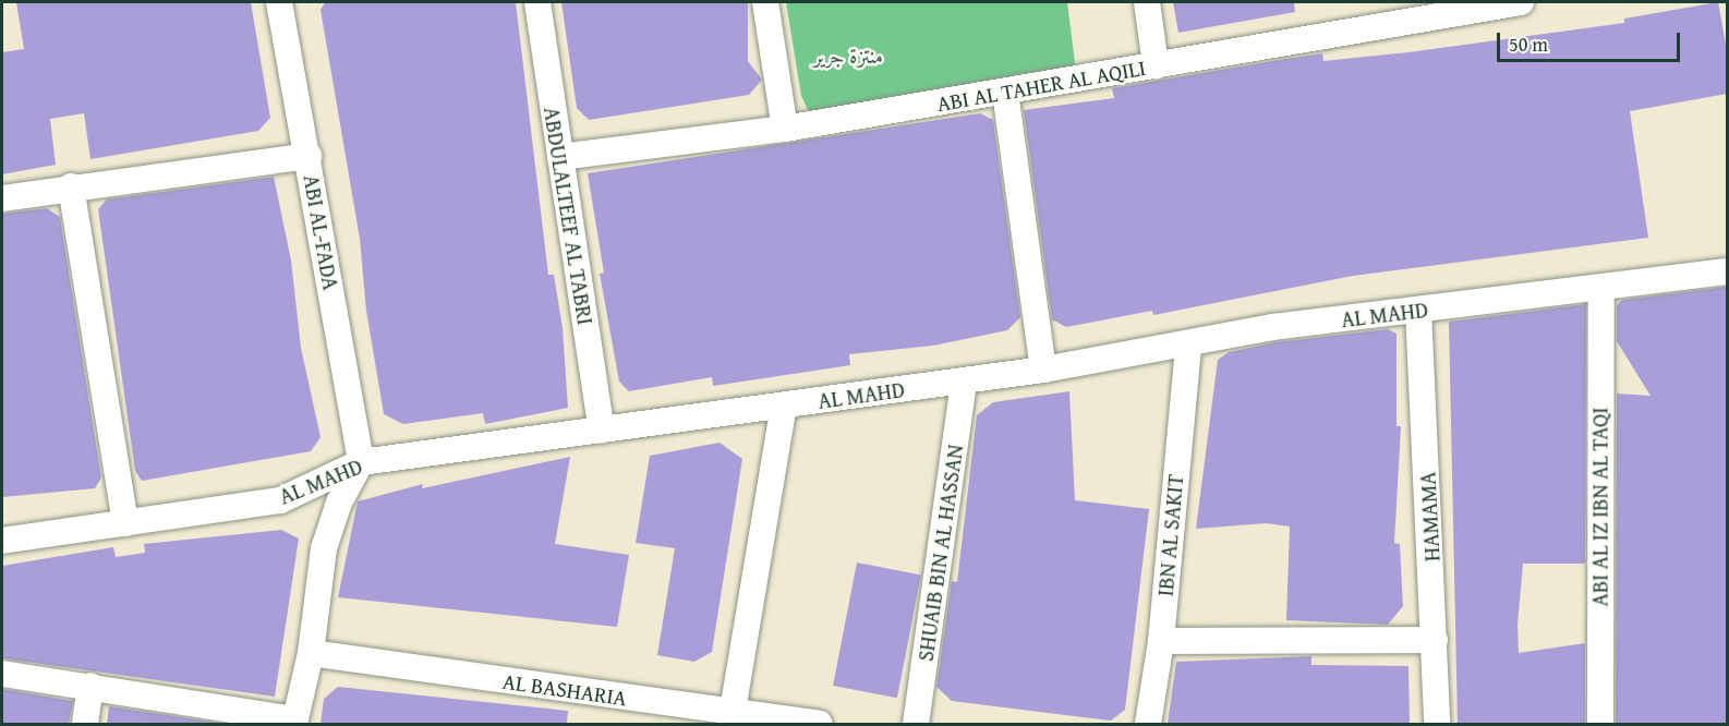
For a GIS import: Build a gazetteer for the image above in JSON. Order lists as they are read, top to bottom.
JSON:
{
  "streets": {
    "street": [
      "ABI AL TAHER AL AQILI",
      "ABDULALTEEF AL TABRI",
      "ABI AL-FADA",
      "AL MAHD",
      "ABI AL IZ IBN AL TAQI",
      "HAMAMA",
      "IBN AL SAKIT",
      "SHUAIB BIN AL HASSAN",
      "AL BASHARIA"
    ]
  },
  "crossings": [
    ["ABI AL TAHER AL AQILI", "ABDULALTEEF AL TABRI"],
    ["ABDULALTEEF AL TABRI", "AL MAHD"],
    ["ABI AL-FADA", "AL MAHD"],
    ["AL MAHD", "ABI AL IZ IBN AL TAQI"],
    ["AL MAHD", "HAMAMA"],
    ["AL MAHD", "IBN AL SAKIT"],
    ["AL MAHD", "SHUAIB BIN AL HASSAN"]
  ],
  "parks": ["منتزة جرير"],
  "scale_bar": "50 m"
}
